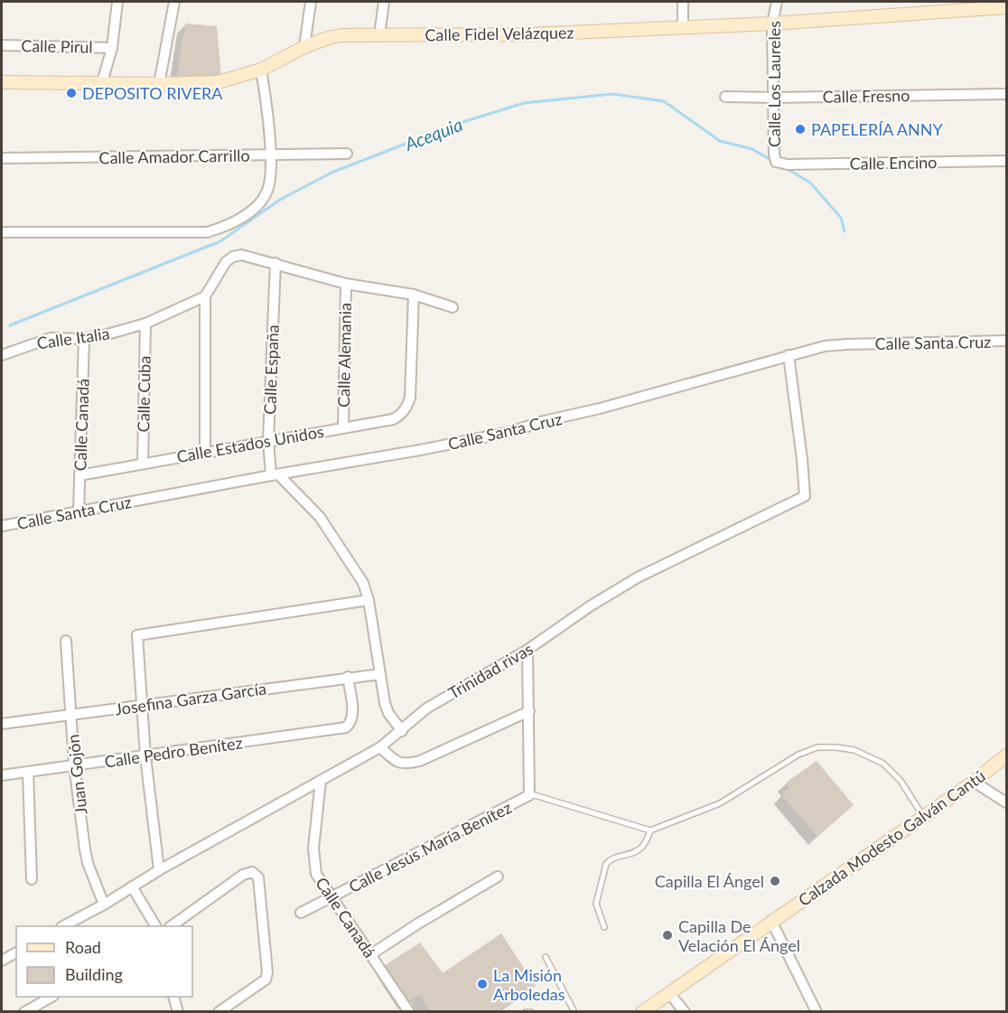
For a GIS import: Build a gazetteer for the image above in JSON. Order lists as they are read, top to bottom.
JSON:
{
  "streets": {
    "street": [
      "Calle Fidel Velázquez",
      "Calle Pirul",
      "Calle Los Laureles",
      "Calle Fresno",
      "Calle Amador Carrillo",
      "Calle Encino",
      "Calle Italia",
      "Calle Santa Cruz",
      "Calle Alemania",
      "Calle España",
      "Calle Cuba",
      "Calle Canadá",
      "Calle Estados Unidos",
      "Trinidad rivas",
      "Josefina Garza García",
      "Calle Pedro Benítez",
      "Juan Gojón",
      "Calzada Modesto Galván Cantú",
      "Calle Jesús María Benítez"
    ]
  },
  "crossings": [
    ["Calle Fidel Velázquez", "Calle Los Laureles"],
    ["Calle Los Laureles", "Calle Fresno"],
    ["Calle Los Laureles", "Calle Encino"],
    ["Calle Italia", "Calle Cuba"],
    ["Calle Italia", "Calle Canadá"],
    ["Calle Santa Cruz", "Calle España"],
    ["Calle Santa Cruz", "Calle Canadá"],
    ["Calle Santa Cruz", "Trinidad rivas"],
    ["Calle Alemania", "Calle Estados Unidos"],
    ["Calle España", "Calle Estados Unidos"],
    ["Calle Cuba", "Calle Estados Unidos"],
    ["Calle Canadá", "Calle Estados Unidos"],
    ["Calle Canadá", "Trinidad rivas"],
    ["Calle Canadá", "Calle Jesús María Benítez"],
    ["Trinidad rivas", "Juan Gojón"],
    ["Josefina Garza García", "Calle Pedro Benítez"],
    ["Josefina Garza García", "Juan Gojón"],
    ["Calle Pedro Benítez", "Juan Gojón"]
  ],
  "water": ["Acequia"],
  "places": [
    "DEPOSITO RIVERA",
    "PAPELERÍA ANNY",
    "Capilla El Ángel",
    "Capilla De Velación El Ángel",
    "La Misión Arboledas"
  ],
  "legend": ["Road", "Building"]
}
